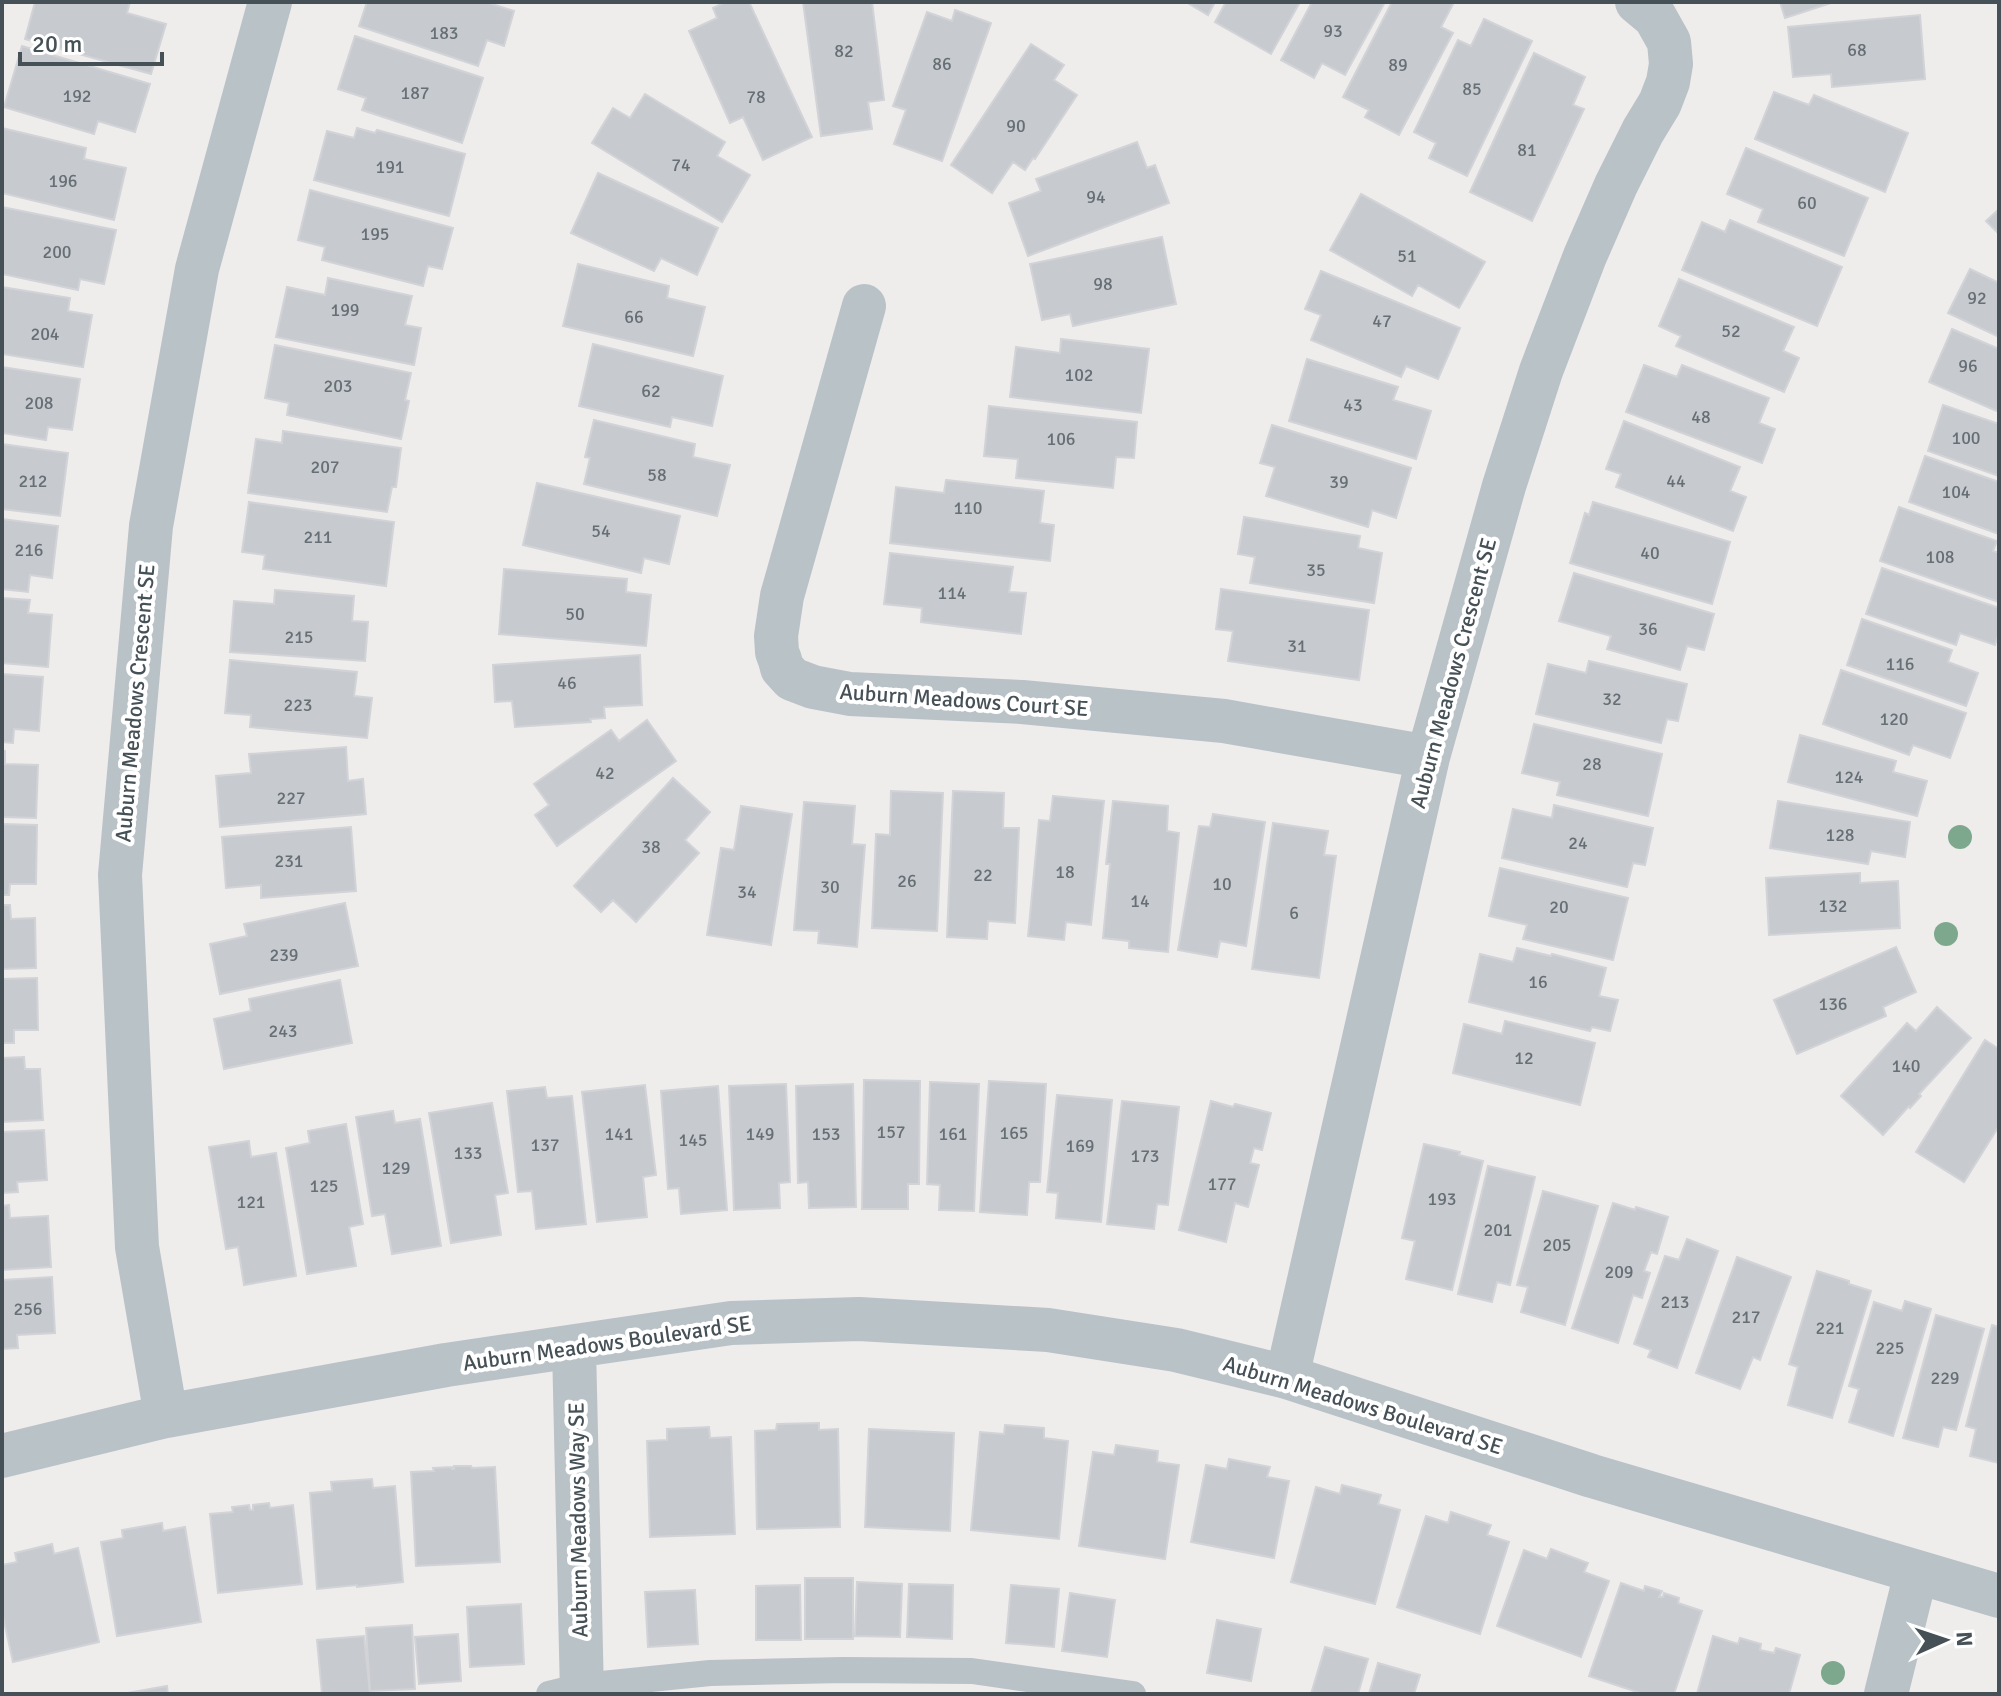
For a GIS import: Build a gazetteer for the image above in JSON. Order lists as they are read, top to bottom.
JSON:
{
  "streets": {
    "street": [
      "Auburn Meadows Crescent SE",
      "Auburn Meadows Court SE",
      "Auburn Meadows Boulevard SE",
      "Auburn Meadows Way SE"
    ]
  },
  "crossings": [
    ["Auburn Meadows Crescent SE", "Auburn Meadows Court SE"],
    ["Auburn Meadows Crescent SE", "Auburn Meadows Boulevard SE"],
    ["Auburn Meadows Boulevard SE", "Auburn Meadows Way SE"]
  ],
  "house_numbers": [
    "93",
    "183",
    "68",
    "82",
    "86",
    "89",
    "85",
    "187",
    "192",
    "78",
    "90",
    "81",
    "74",
    "191",
    "196",
    "94",
    "60",
    "195",
    "200",
    "51",
    "98",
    "92",
    "199",
    "66",
    "47",
    "52",
    "204",
    "96",
    "102",
    "203",
    "62",
    "208",
    "43",
    "48",
    "100",
    "106",
    "207",
    "58",
    "212",
    "44",
    "39",
    "104",
    "110",
    "54",
    "211",
    "216",
    "40",
    "108",
    "35",
    "114",
    "50",
    "36",
    "215",
    "31",
    "116",
    "46",
    "32",
    "223",
    "120",
    "28",
    "42",
    "124",
    "227",
    "128",
    "24",
    "38",
    "231",
    "18",
    "22",
    "26",
    "10",
    "30",
    "34",
    "14",
    "132",
    "20",
    "6",
    "239",
    "16",
    "136",
    "243",
    "12",
    "140",
    "157",
    "165",
    "141",
    "149",
    "153",
    "161",
    "145",
    "137",
    "169",
    "133",
    "173",
    "129",
    "177",
    "125",
    "193",
    "121",
    "201",
    "205",
    "209",
    "213",
    "256",
    "217",
    "221",
    "225",
    "229"
  ],
  "scale_bar": "20 m",
  "north": "right"
}
